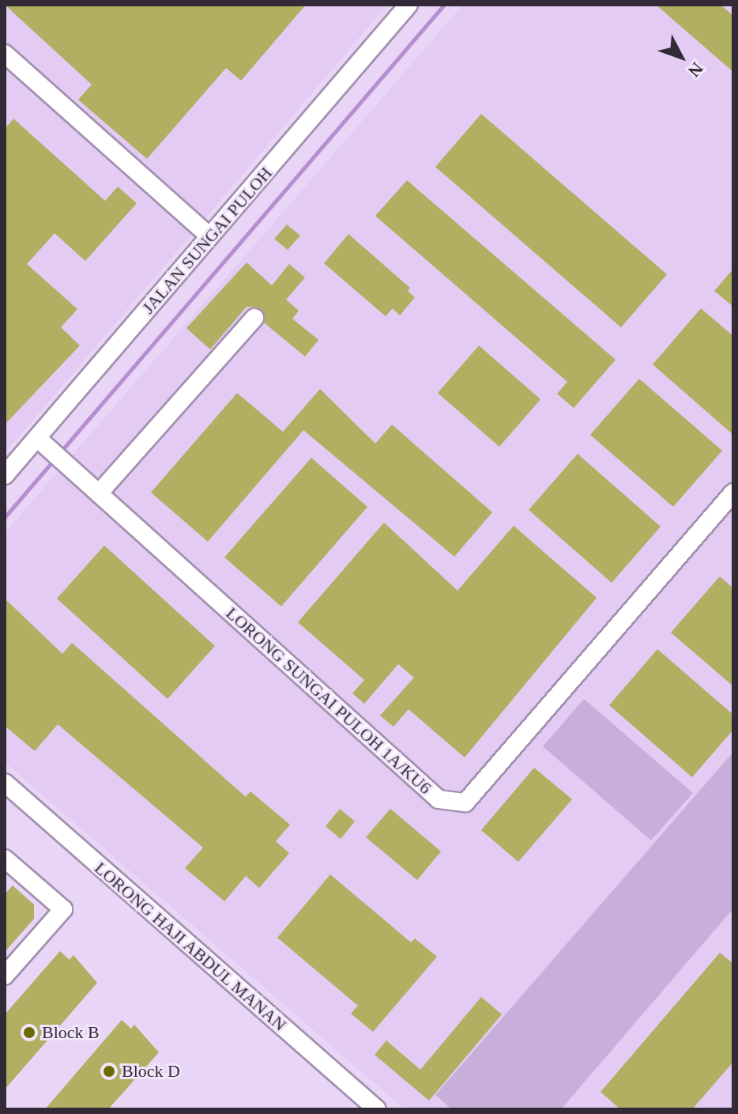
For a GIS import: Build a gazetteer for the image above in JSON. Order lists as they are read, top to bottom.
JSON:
{
  "streets": {
    "street": ["JALAN SUNGAI PULOH", "LORONG SUNGAI PULOH 1A/KU6", "LORONG HAJI ABDUL MANAN"]
  },
  "crossings": [
    ["JALAN SUNGAI PULOH", "LORONG SUNGAI PULOH 1A/KU6"]
  ],
  "places": ["Block B", "Block D"],
  "north": "bottom right"
}
